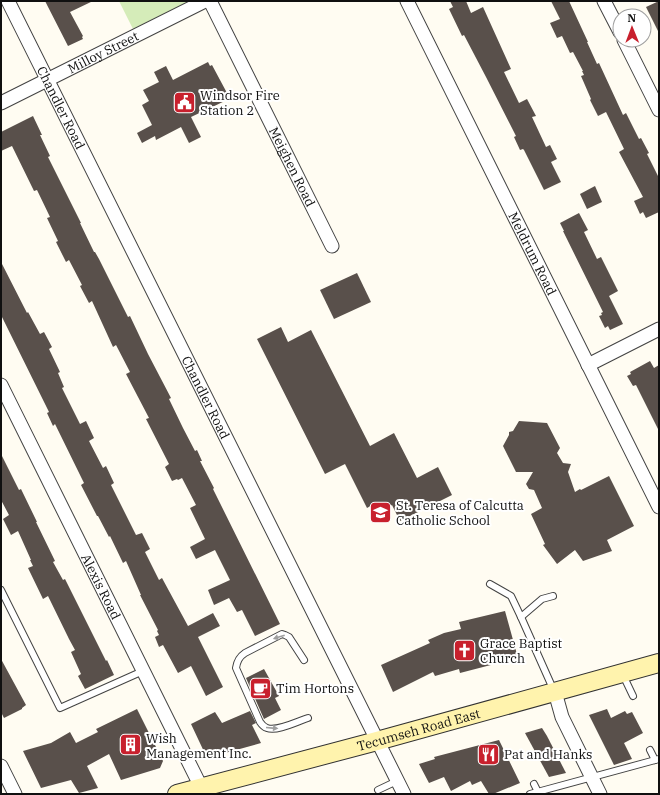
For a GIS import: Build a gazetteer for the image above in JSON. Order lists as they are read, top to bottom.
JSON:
{
  "streets": {
    "main road": ["Tecumseh Road East"],
    "street": [
      "Milloy Street",
      "Chandler Road",
      "Meighen Road",
      "Meldrum Road",
      "Alexis Road"
    ]
  },
  "crossings": [
    ["Milloy Street", "Chandler Road"],
    ["Chandler Road", "Tecumseh Road East"],
    ["Alexis Road", "Tecumseh Road East"]
  ],
  "places": {
    "public building": ["Windsor Fire Station 2"],
    "school or university": ["St. Teresa of Calcutta Catholic School"],
    "church": ["Grace Baptist Church"],
    "cafe": ["Tim Hortons"],
    "building": ["Wish Management Inc."],
    "restaurant": ["Pat and Hanks"]
  },
  "north": "top"
}
